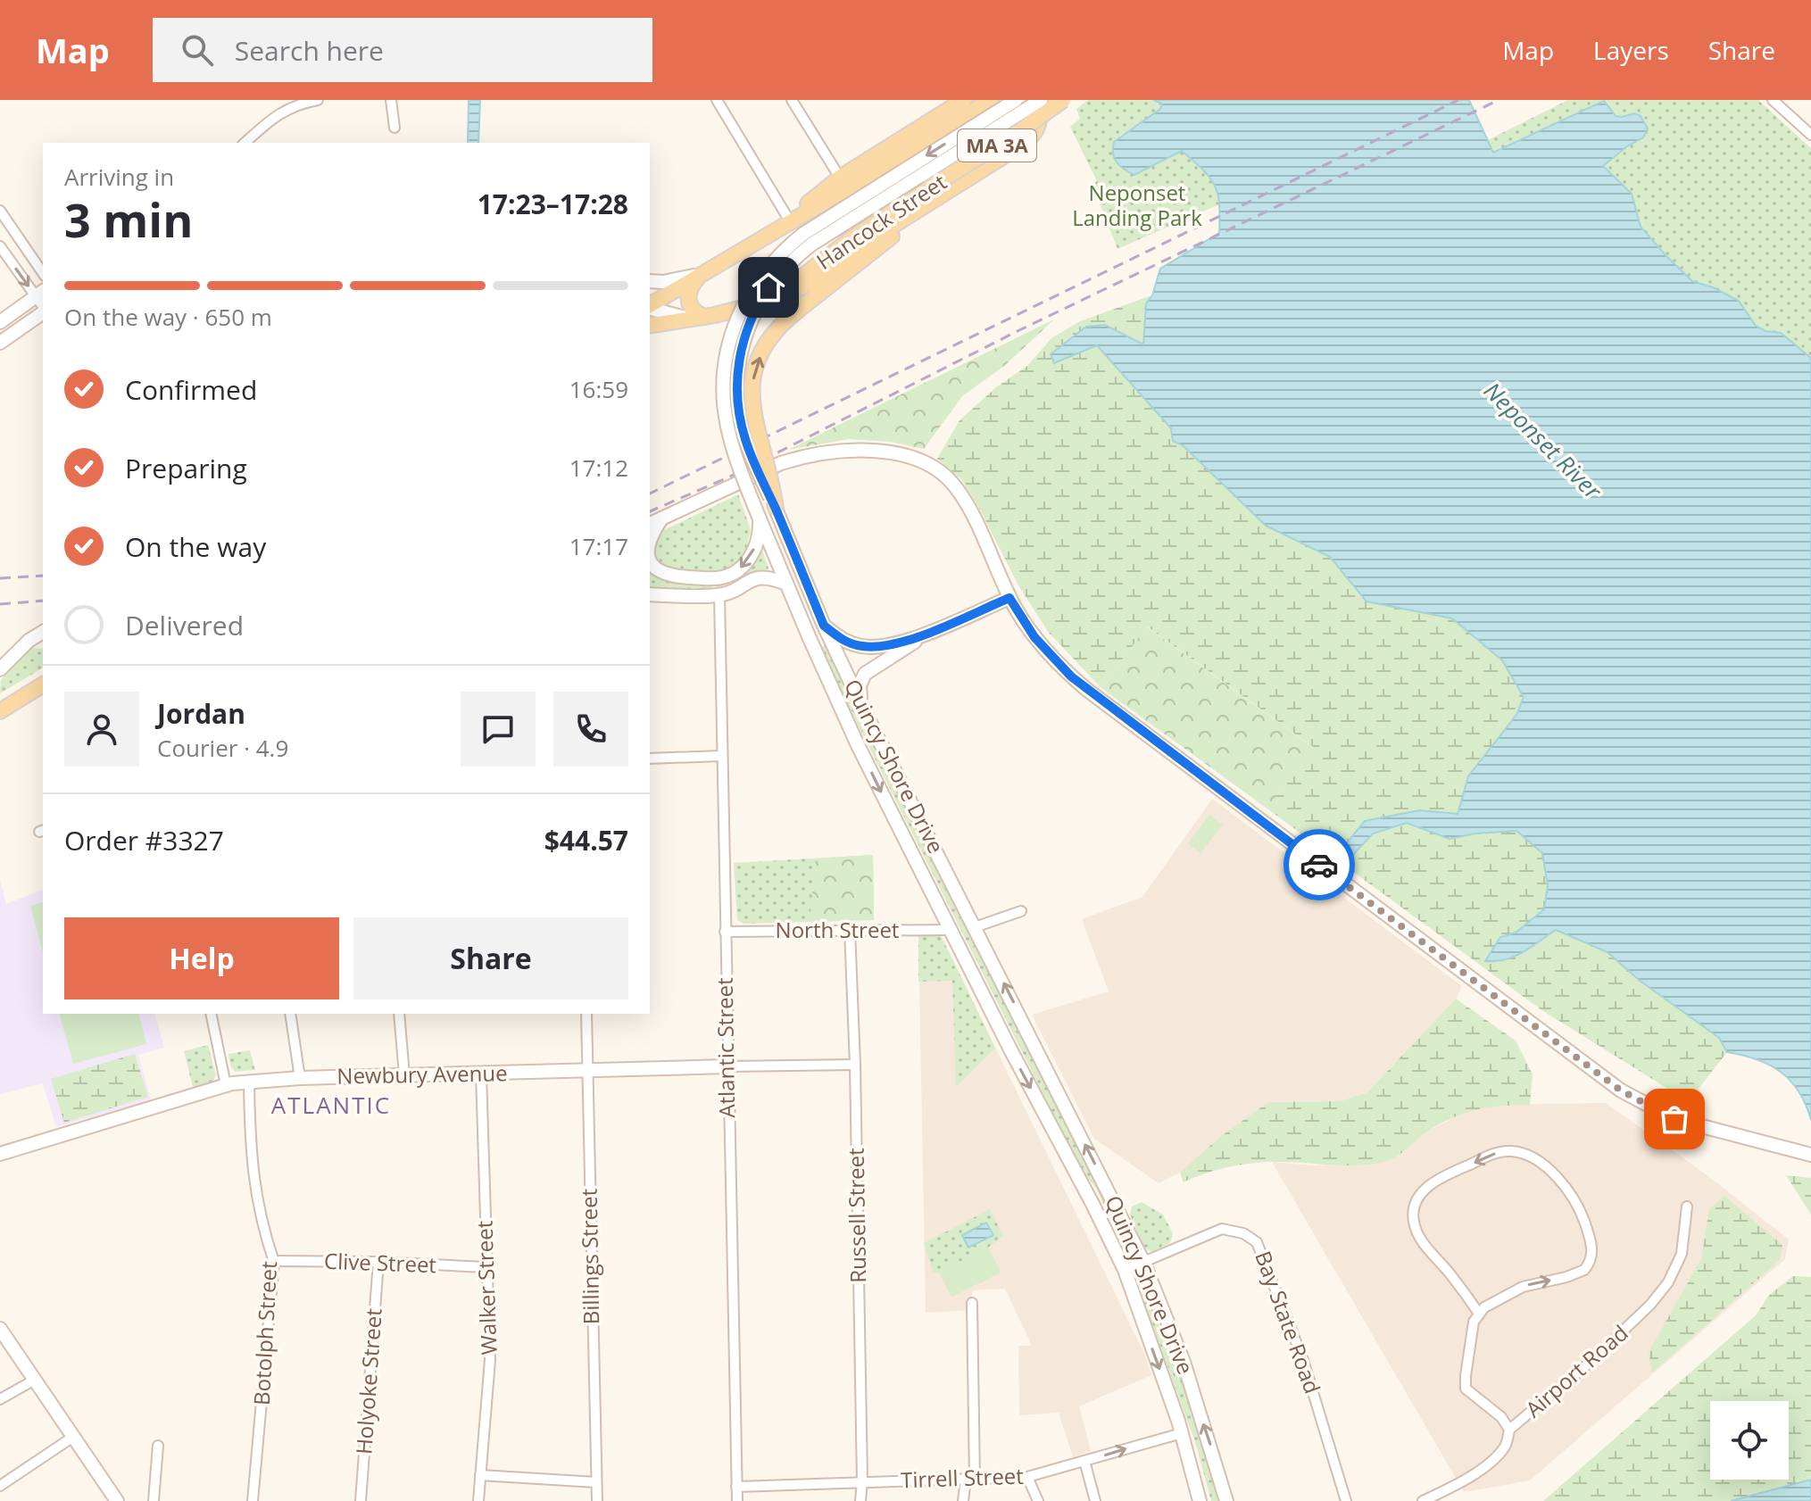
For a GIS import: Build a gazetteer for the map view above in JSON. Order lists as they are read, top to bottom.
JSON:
{
  "streets": {
    "main road": [
      "MA 3A",
      "Hancock Street",
      "Quincy Shore Drive",
      "Newbury Avenue"
    ],
    "street": [
      "North Street",
      "Atlantic Street",
      "Russell Street",
      "Billings Street",
      "Clive Street",
      "Walker Street",
      "Bay State Road",
      "Botolph Street",
      "Airport Road",
      "Holyoke Street",
      "Tirrell Street"
    ]
  },
  "crossings": [
    ["Quincy Shore Drive", "North Street"],
    ["Quincy Shore Drive", "Bay State Road"],
    ["Quincy Shore Drive", "Tirrell Street"],
    ["North Street", "Atlantic Street"],
    ["North Street", "Russell Street"],
    ["Atlantic Street", "Newbury Avenue"],
    ["Atlantic Street", "Tirrell Street"],
    ["Newbury Avenue", "Russell Street"],
    ["Newbury Avenue", "Billings Street"],
    ["Newbury Avenue", "Walker Street"],
    ["Newbury Avenue", "Botolph Street"],
    ["Russell Street", "Tirrell Street"],
    ["Clive Street", "Walker Street"],
    ["Clive Street", "Botolph Street"],
    ["Clive Street", "Holyoke Street"]
  ],
  "districts": ["ATLANTIC"],
  "water": ["Neponset River"],
  "parks": ["Neponset Landing Park"],
  "page": {
    "header": "Map",
    "search": "Search here",
    "nav": ["Map", "Layers", "Share"],
    "heading": ["3 min", "Arriving in", "17:23–17:28"],
    "panel": [
      "Jordan",
      "Courier · 4.9",
      "Order #3327",
      "$44.57"
    ],
    "bar": "On the way · 650 m",
    "list": [
      ["Confirmed", "16:59"],
      ["Preparing", "17:12"],
      ["On the way", "17:17"],
      "Delivered"
    ],
    "buttons": ["Help", "Share"]
  }
}
